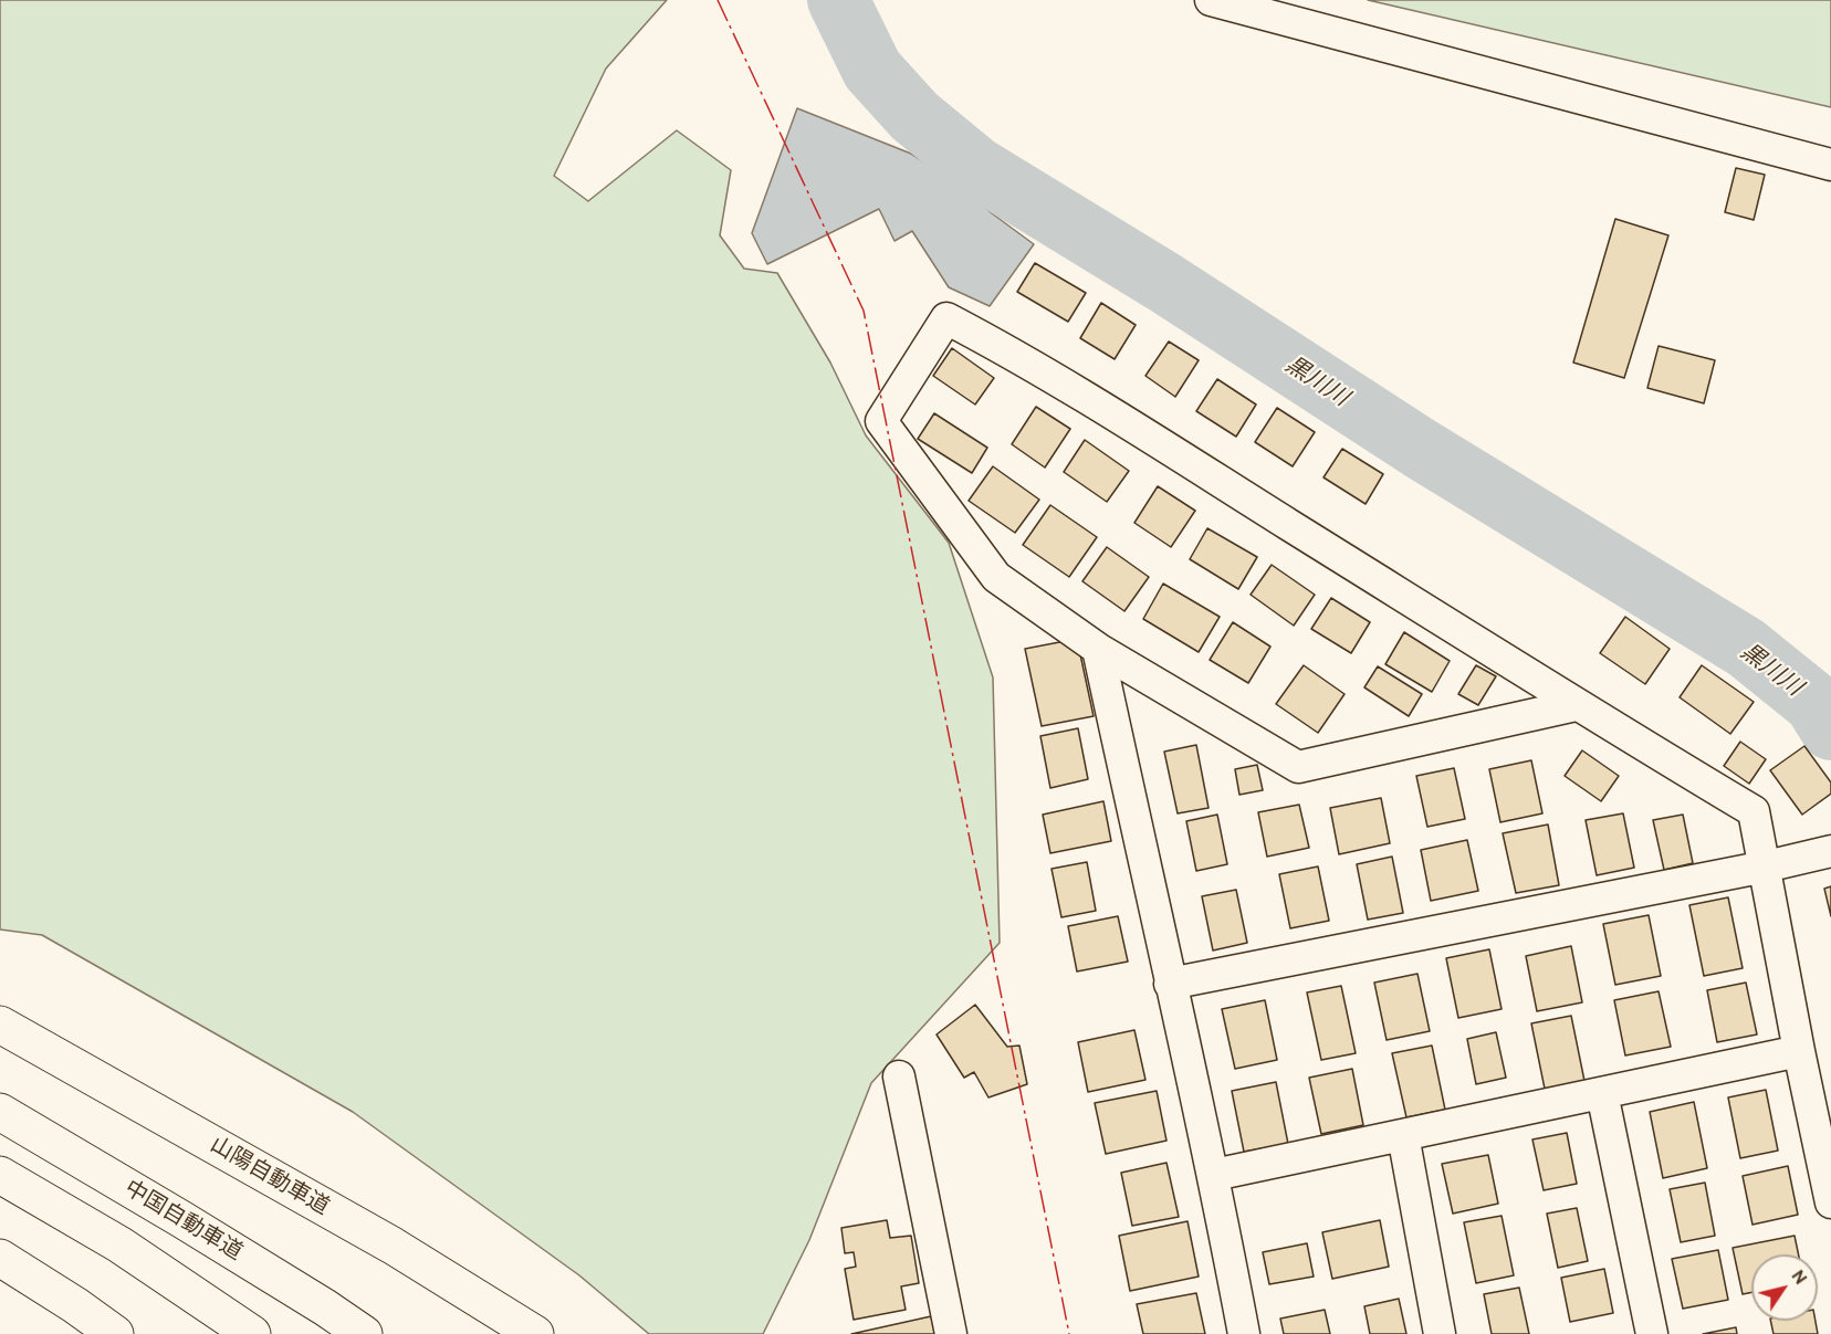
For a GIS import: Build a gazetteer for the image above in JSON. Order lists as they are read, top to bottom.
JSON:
{
  "streets": {
    "highway": ["山陽自動車道", "中国自動車道"]
  },
  "water": ["黒川川"],
  "north": "top right"
}
